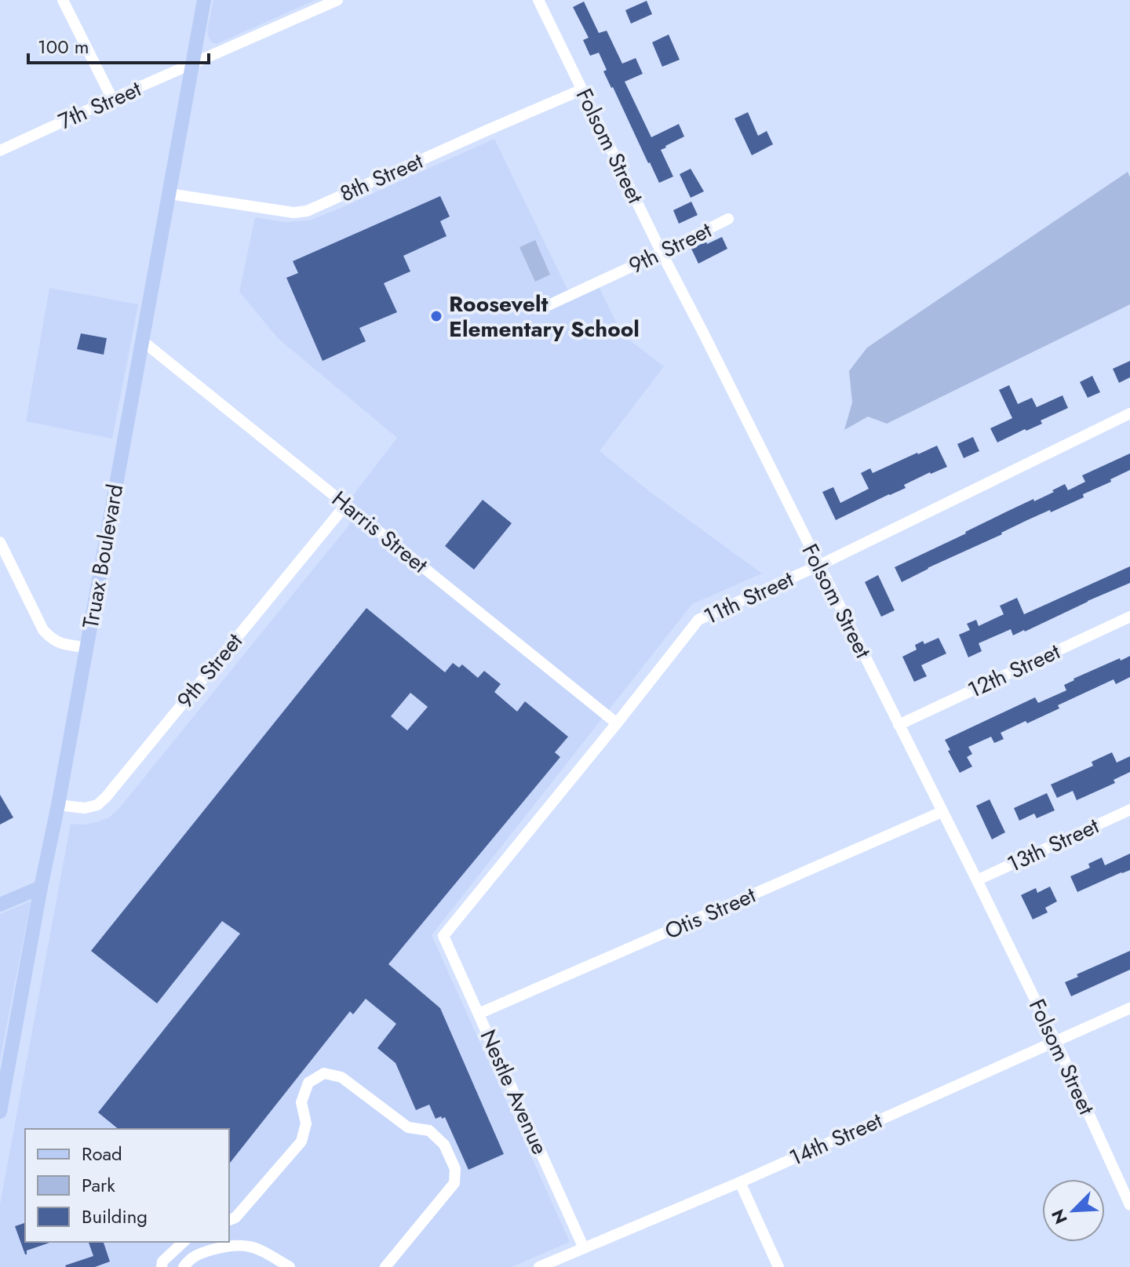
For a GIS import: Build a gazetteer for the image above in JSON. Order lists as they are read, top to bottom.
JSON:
{
  "streets": {
    "main road": ["Truax Boulevard"],
    "street": [
      "7th Street",
      "Folsom Street",
      "8th Street",
      "9th Street",
      "Harris Street",
      "11th Street",
      "12th Street",
      "13th Street",
      "Otis Street",
      "Nestle Avenue",
      "14th Street"
    ]
  },
  "crossings": [
    ["7th Street", "Truax Boulevard"],
    ["Folsom Street", "8th Street"],
    ["Folsom Street", "9th Street"],
    ["Folsom Street", "11th Street"],
    ["Folsom Street", "12th Street"],
    ["Folsom Street", "13th Street"],
    ["Folsom Street", "Otis Street"],
    ["Folsom Street", "14th Street"],
    ["8th Street", "Truax Boulevard"],
    ["9th Street", "Harris Street"],
    ["9th Street", "Truax Boulevard"],
    ["Harris Street", "Truax Boulevard"],
    ["Harris Street", "11th Street"],
    ["11th Street", "Nestle Avenue"],
    ["Otis Street", "Nestle Avenue"],
    ["Nestle Avenue", "14th Street"]
  ],
  "places": ["Roosevelt Elementary School"],
  "legend": ["Road", "Park", "Building"],
  "scale_bar": "100 m",
  "north": "bottom left"
}
